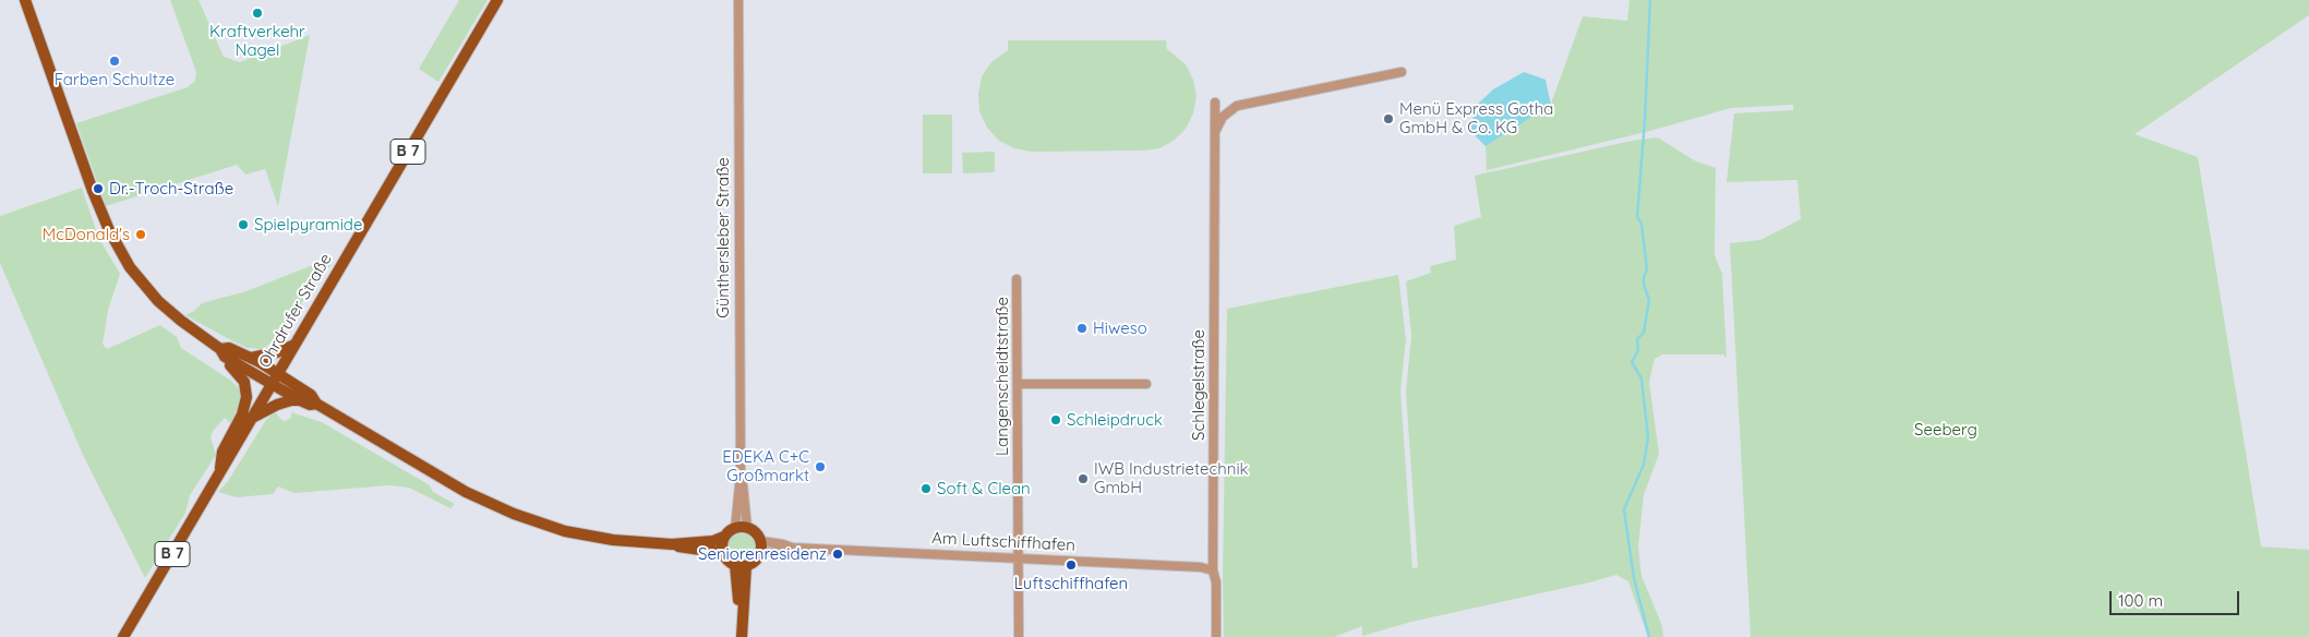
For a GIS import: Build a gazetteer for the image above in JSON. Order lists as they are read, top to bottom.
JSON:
{
  "streets": {
    "main road": ["B 7", "Ohrdrufer Straße"],
    "street": [
      "Günthersleber Straße",
      "Langenscheidtstraße",
      "Schlegelstraße",
      "Am Luftschiffhafen"
    ]
  },
  "crossings": [
    ["B 7", "Ohrdrufer Straße"],
    ["Günthersleber Straße", "Am Luftschiffhafen"],
    ["Langenscheidtstraße", "Am Luftschiffhafen"],
    ["Schlegelstraße", "Am Luftschiffhafen"]
  ],
  "parks": ["Seeberg"],
  "places": [
    "Kraftverkehr Nagel",
    "Farben Schultze",
    "Menü Express Gotha GmbH & Co. KG",
    "Dr.-Troch-Straße",
    "Spielpyramide",
    "McDonald's",
    "Hiweso",
    "Schleipdruck",
    "EDEKA C+C Großmarkt",
    "IWB Industrietechnik GmbH",
    "Soft & Clean",
    "Seniorenresidenz",
    "Luftschiffhafen"
  ],
  "scale_bar": "100 m"
}
